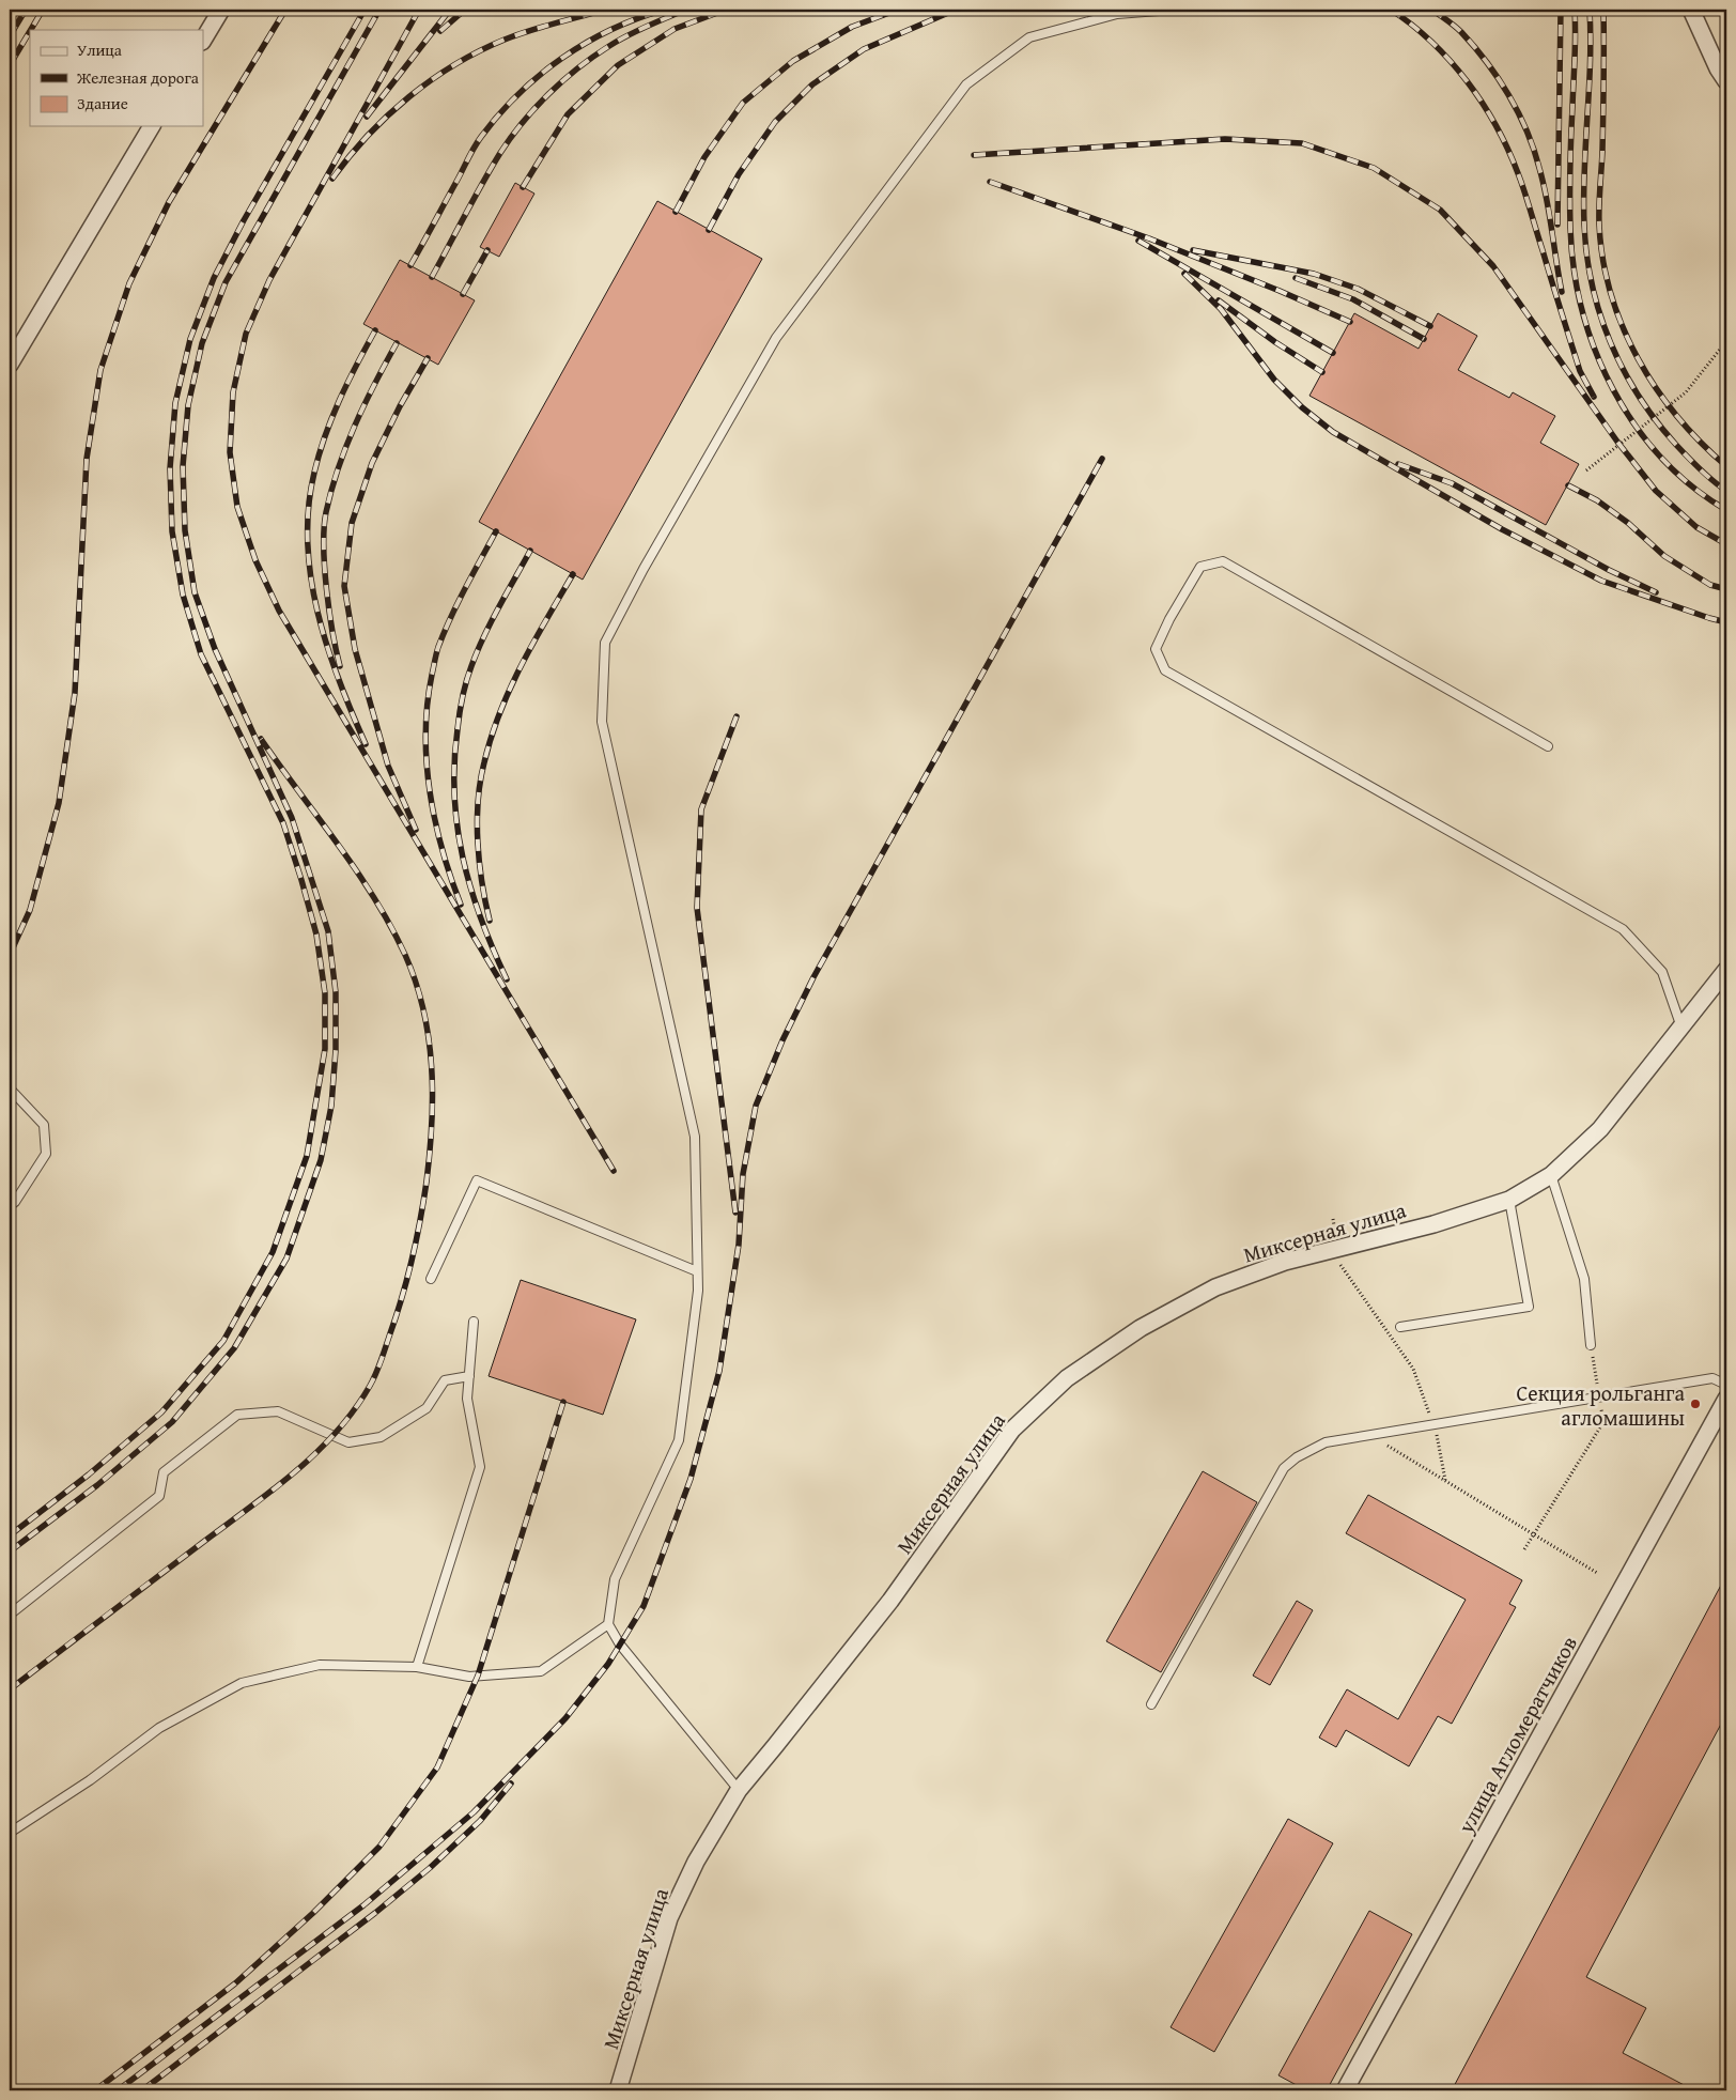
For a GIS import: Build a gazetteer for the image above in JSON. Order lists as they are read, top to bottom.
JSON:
{
  "streets": {
    "street": ["Миксерная улица", "улица Агломератчиков"]
  },
  "places": ["Секция рольганга агломашины"],
  "legend": ["Улица", "Железная дорога", "Здание"]
}
